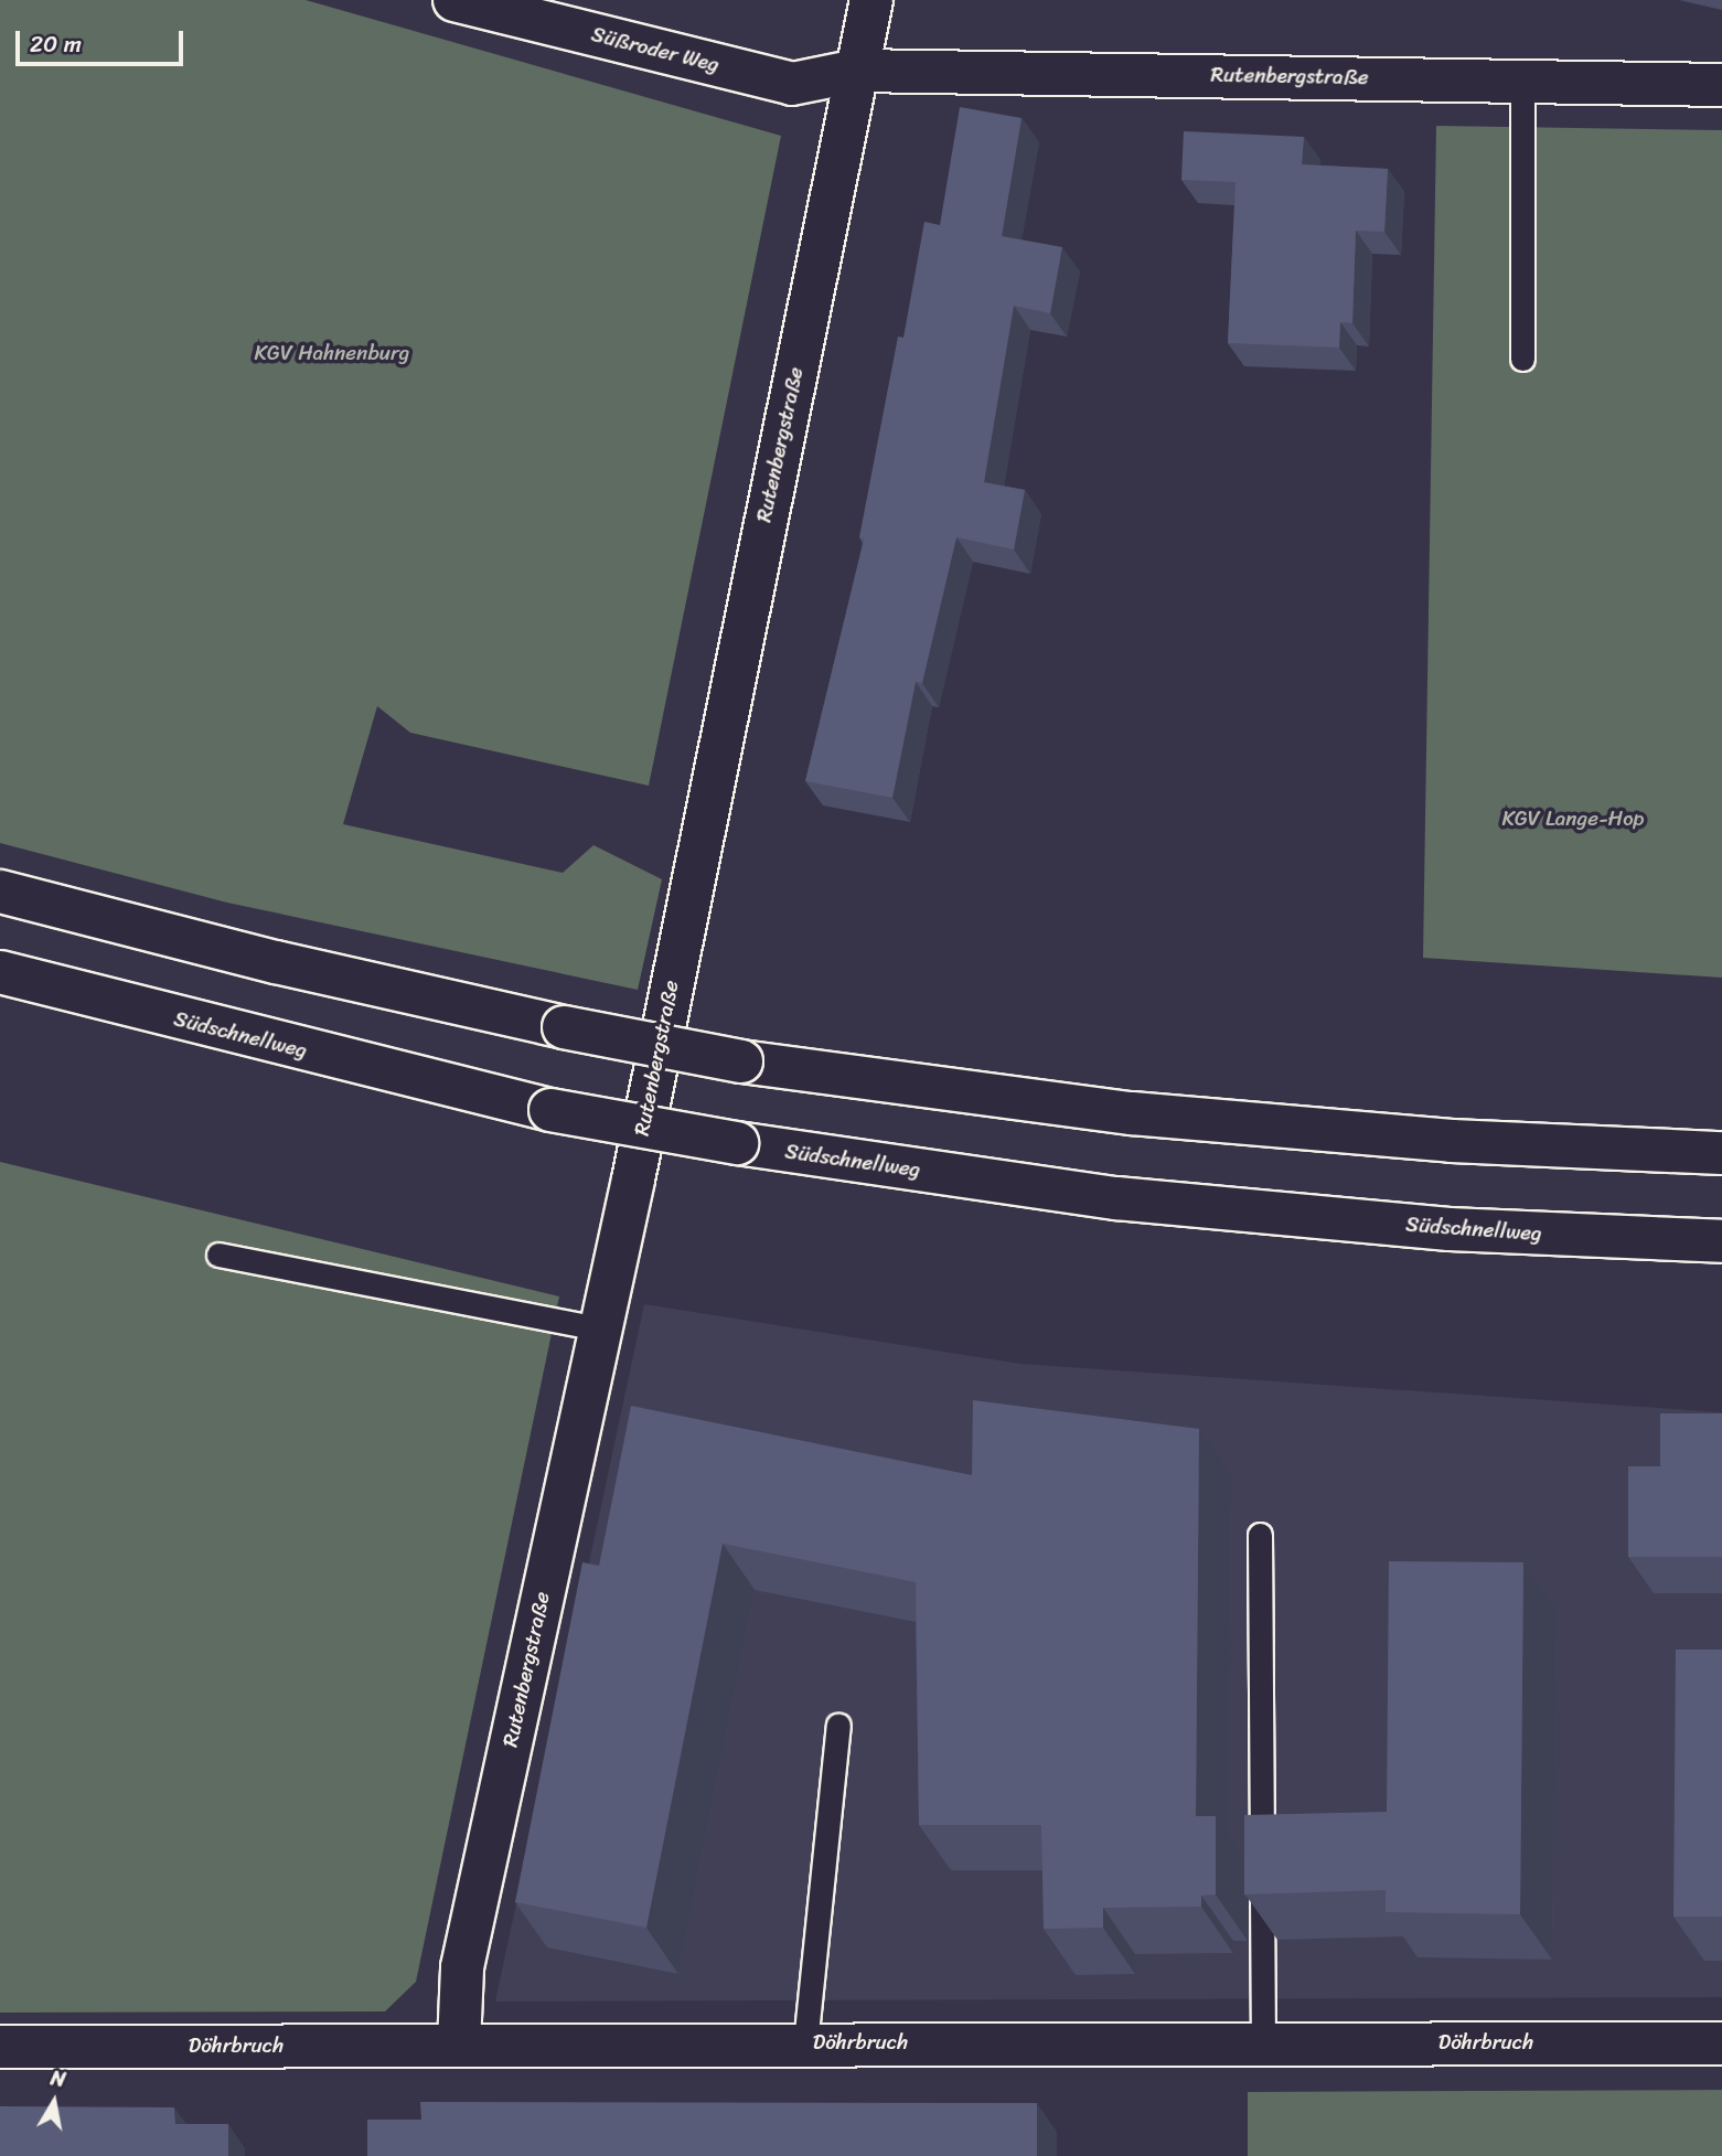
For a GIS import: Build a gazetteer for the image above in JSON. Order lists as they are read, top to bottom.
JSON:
{
  "streets": {
    "main road": [
      "Süßroder Weg",
      "Rutenbergstraße",
      "Südschnellweg",
      "Döhrbruch"
    ]
  },
  "crossings": [
    ["Süßroder Weg", "Rutenbergstraße"],
    ["Rutenbergstraße", "Döhrbruch"]
  ],
  "parks": ["KGV Hahnenburg", "KGV Lange-Hop"],
  "scale_bar": "20 m",
  "north": "top"
}
